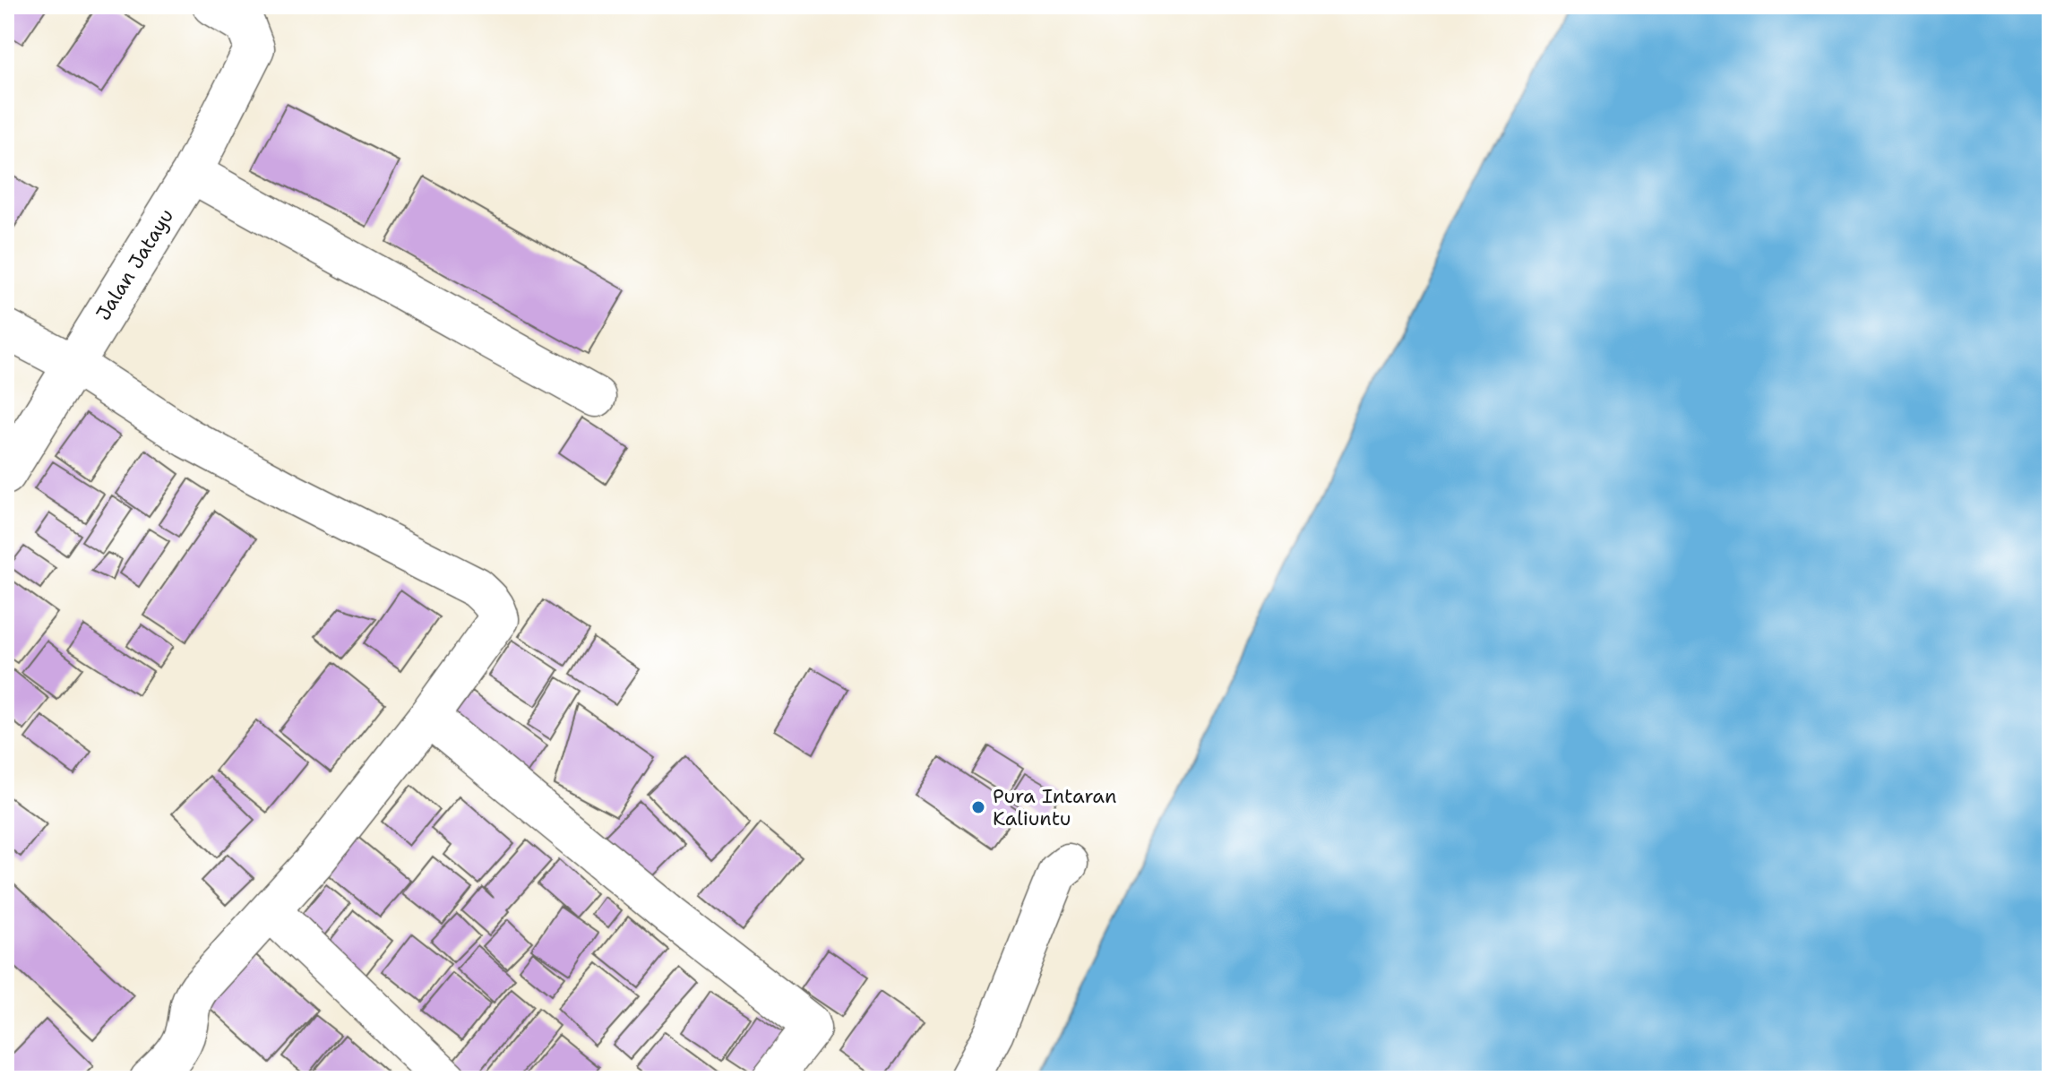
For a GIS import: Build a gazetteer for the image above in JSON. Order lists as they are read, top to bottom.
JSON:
{
  "streets": {
    "street": ["Jalan Jatayu"]
  },
  "places": ["Pura Intaran Kaliuntu"]
}
